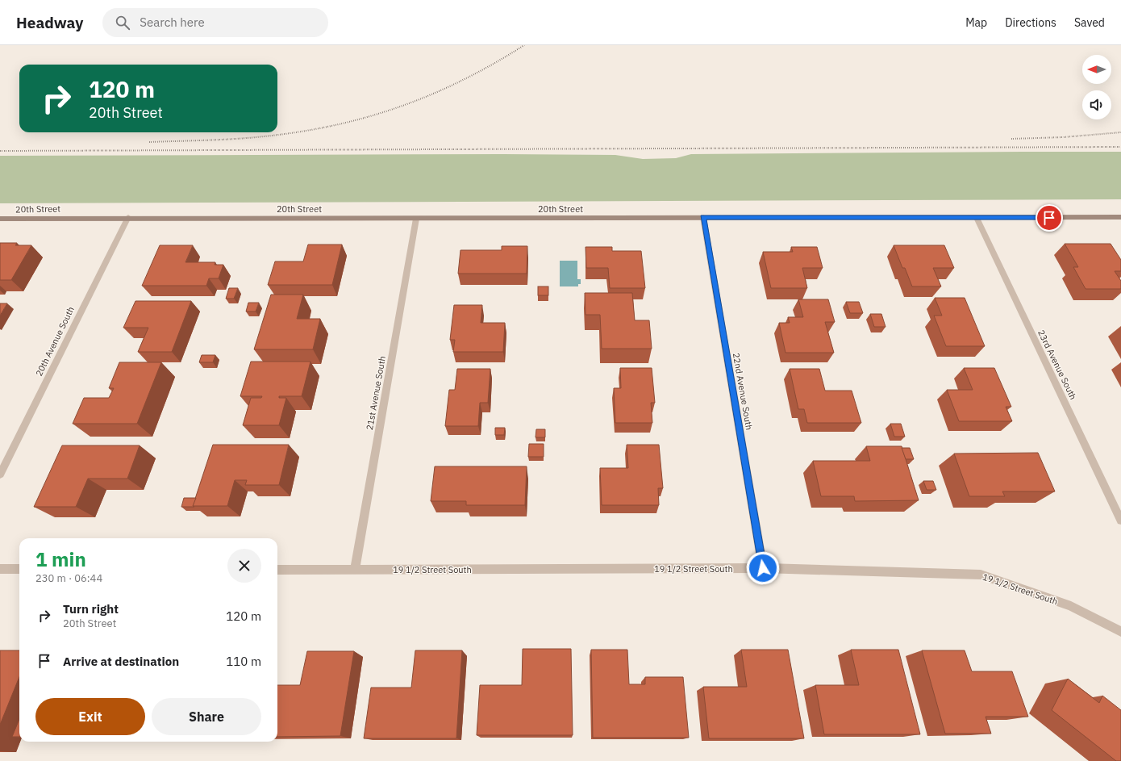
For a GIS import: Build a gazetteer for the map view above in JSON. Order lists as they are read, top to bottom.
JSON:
{
  "streets": {
    "main road": ["20th Street"],
    "street": [
      "20th Avenue South",
      "23rd Avenue South",
      "22nd Avenue South",
      "21st Avenue South",
      "19 1/2 Street South"
    ]
  },
  "crossings": [
    ["20th Street", "20th Avenue South"],
    ["20th Street", "23rd Avenue South"],
    ["20th Street", "22nd Avenue South"],
    ["20th Street", "21st Avenue South"],
    ["22nd Avenue South", "19 1/2 Street South"],
    ["21st Avenue South", "19 1/2 Street South"]
  ],
  "north": "left",
  "page": {
    "header": "Headway",
    "search": "Search here",
    "nav": ["Map", "Directions", "Saved"],
    "turn": ["120 m", "20th Street"],
    "heading": ["1 min", "230 m · 06:44"],
    "list": [
      {
        "name": "Turn right",
        "note": "20th Street",
        "value": "120 m"
      },
      {
        "name": "Arrive at destination",
        "value": "110 m"
      }
    ],
    "buttons": ["Exit", "Share"]
  }
}
